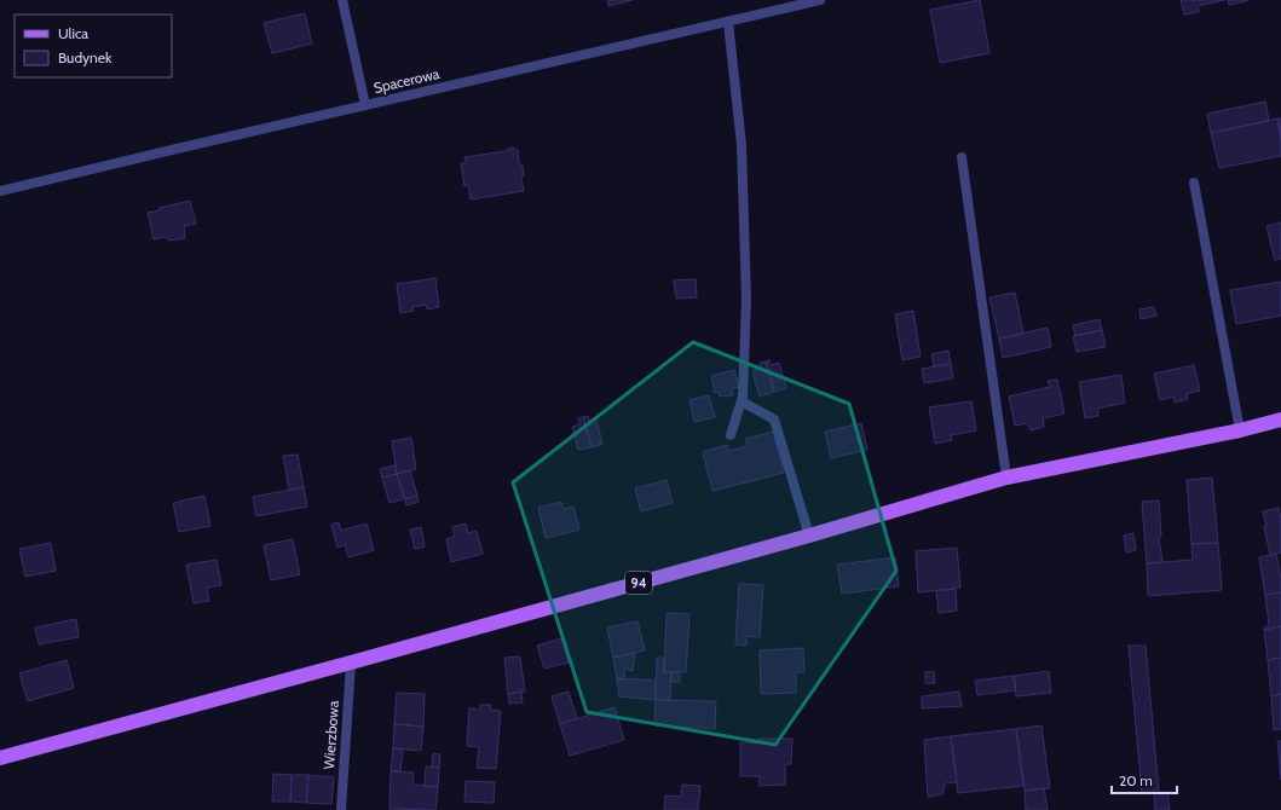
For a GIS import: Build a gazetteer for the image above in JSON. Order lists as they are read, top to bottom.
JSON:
{
  "streets": {
    "main road": ["94"],
    "street": ["Spacerowa", "Wierzbowa"]
  },
  "crossings": [
    ["94", "Wierzbowa"]
  ],
  "legend": ["Ulica", "Budynek"],
  "scale_bar": "20 m"
}
